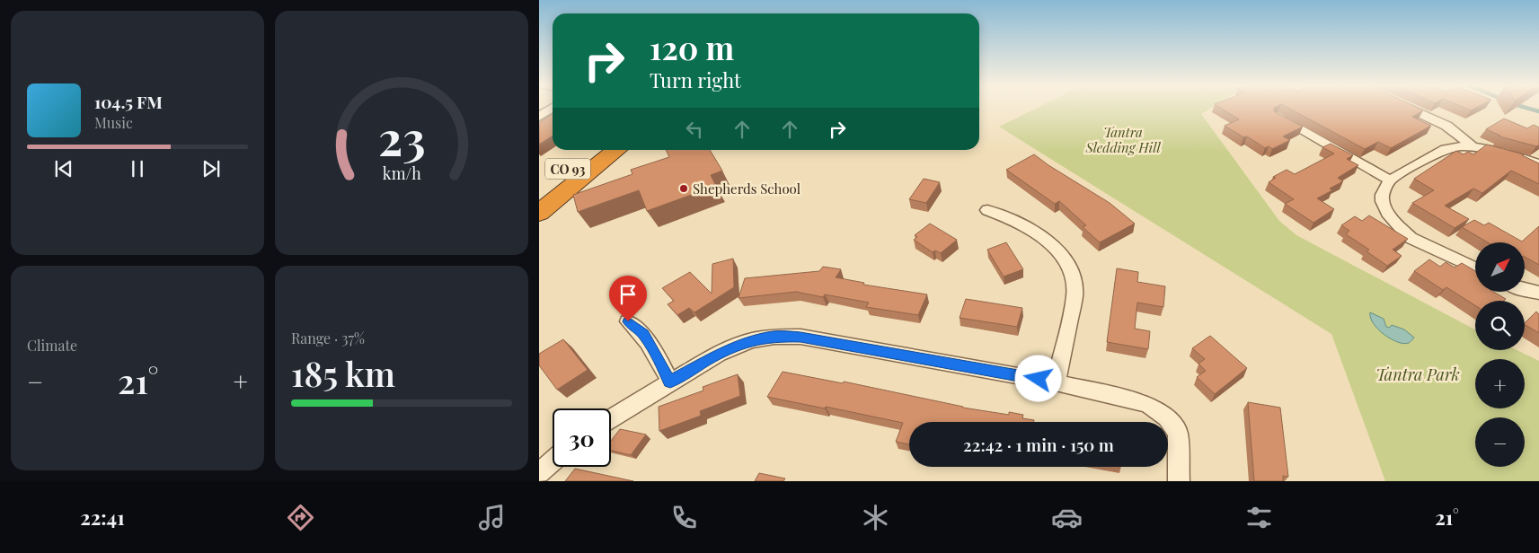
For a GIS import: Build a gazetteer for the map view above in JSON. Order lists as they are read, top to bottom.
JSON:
{
  "streets": {
    "highway": ["CO 93"]
  },
  "parks": ["Tantra Sledding Hill", "Tantra Park"],
  "places": ["Shepherds School"],
  "north": "top right",
  "page": {
    "turn": ["120 m", "Turn right"],
    "song": ["104.5 FM", "Music"],
    "map_buttons": ["+", "−"],
    "tile": [
      "Climate",
      ["Range · 37%", "185 km"]
    ],
    "heat": ["−", "21°", "+"],
    "limit": "30",
    "trip": "22:42 · 1 min · 150 m",
    "tabs": ["22:41", "21°"],
    "gauge": ["23", "km/h"]
  }
}
